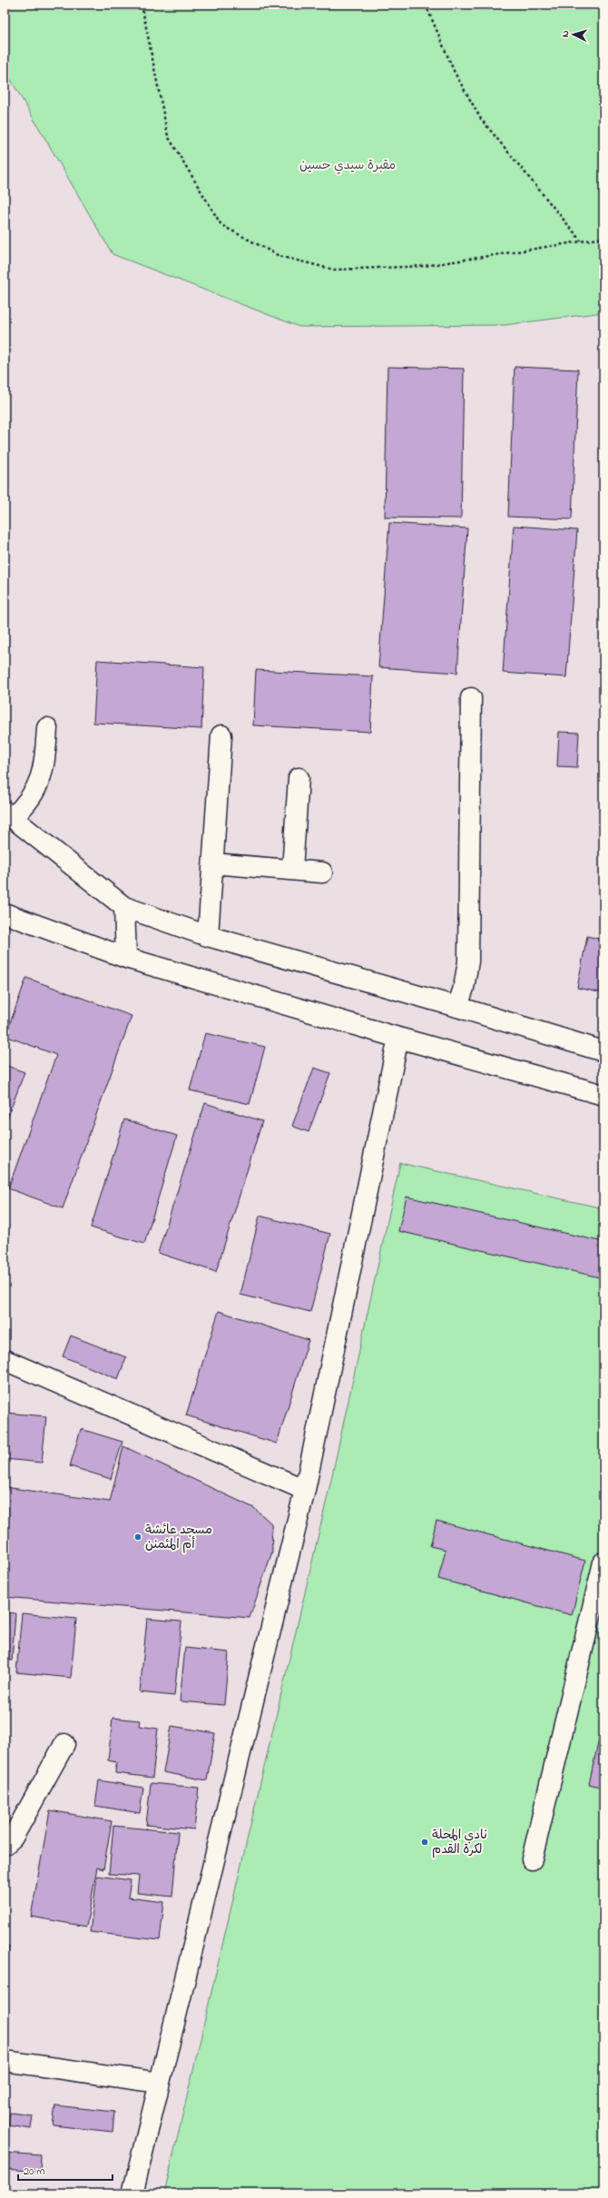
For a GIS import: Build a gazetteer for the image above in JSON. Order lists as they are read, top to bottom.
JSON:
{
  "parks": ["مقبرة سيدي حسين"],
  "places": ["مسجد عائشة أم المئمنن", "نادي المحلة لكرة القدم"],
  "scale_bar": "20 m",
  "north": "left"
}
